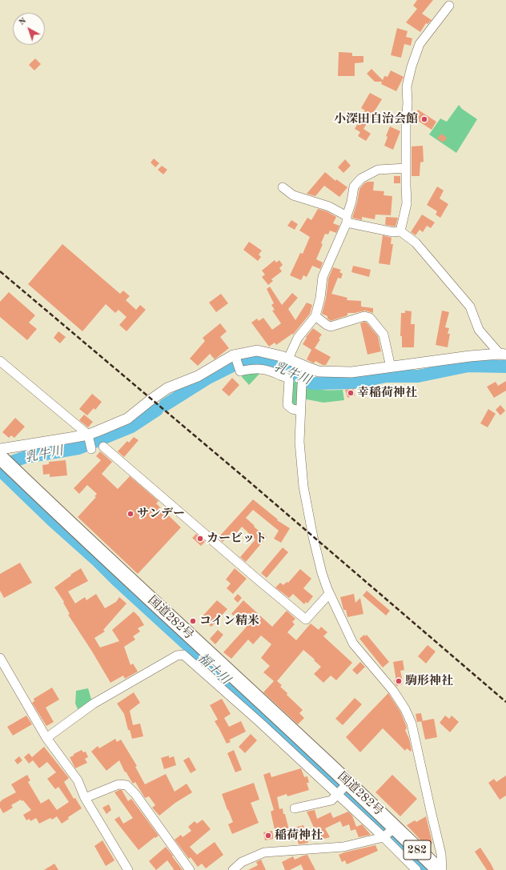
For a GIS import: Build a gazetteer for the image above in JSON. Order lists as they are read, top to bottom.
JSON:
{
  "streets": {
    "highway": ["国道282号", "282"]
  },
  "water": ["乳牛川", "福士川"],
  "places": [
    "小深田自治会館",
    "幸稲荷神社",
    "サンデー",
    "カービット",
    "コイン精米",
    "駒形神社",
    "稲荷神社"
  ],
  "north": "top left"
}
